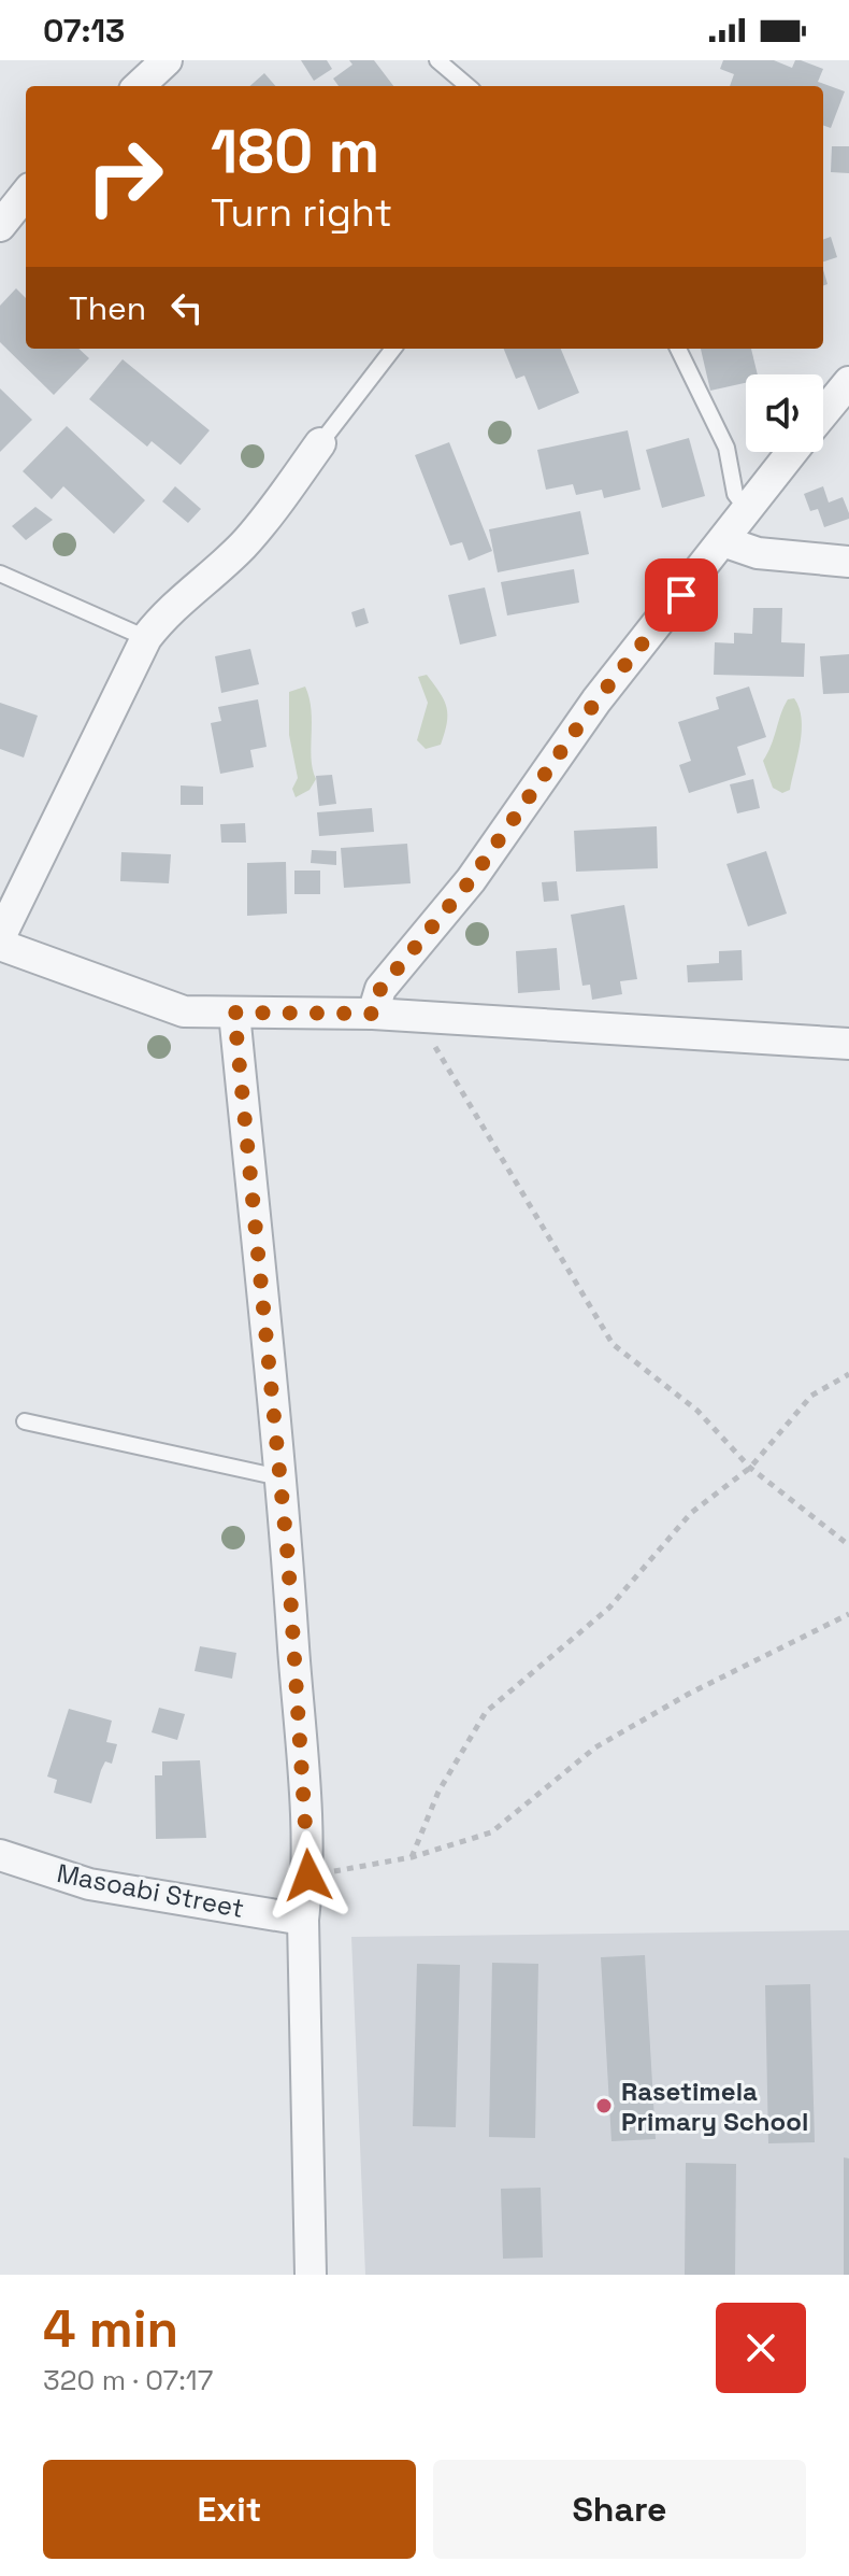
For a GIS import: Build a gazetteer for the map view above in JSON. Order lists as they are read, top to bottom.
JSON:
{
  "streets": {
    "street": ["Masoabi Street"]
  },
  "places": ["Rasetimela Primary School"],
  "page": {
    "status": "07:13",
    "turn": ["180 m", "Turn right"],
    "then": "Then",
    "heading": ["4 min", "320 m · 07:17"],
    "buttons": ["Exit", "Share"]
  }
}
